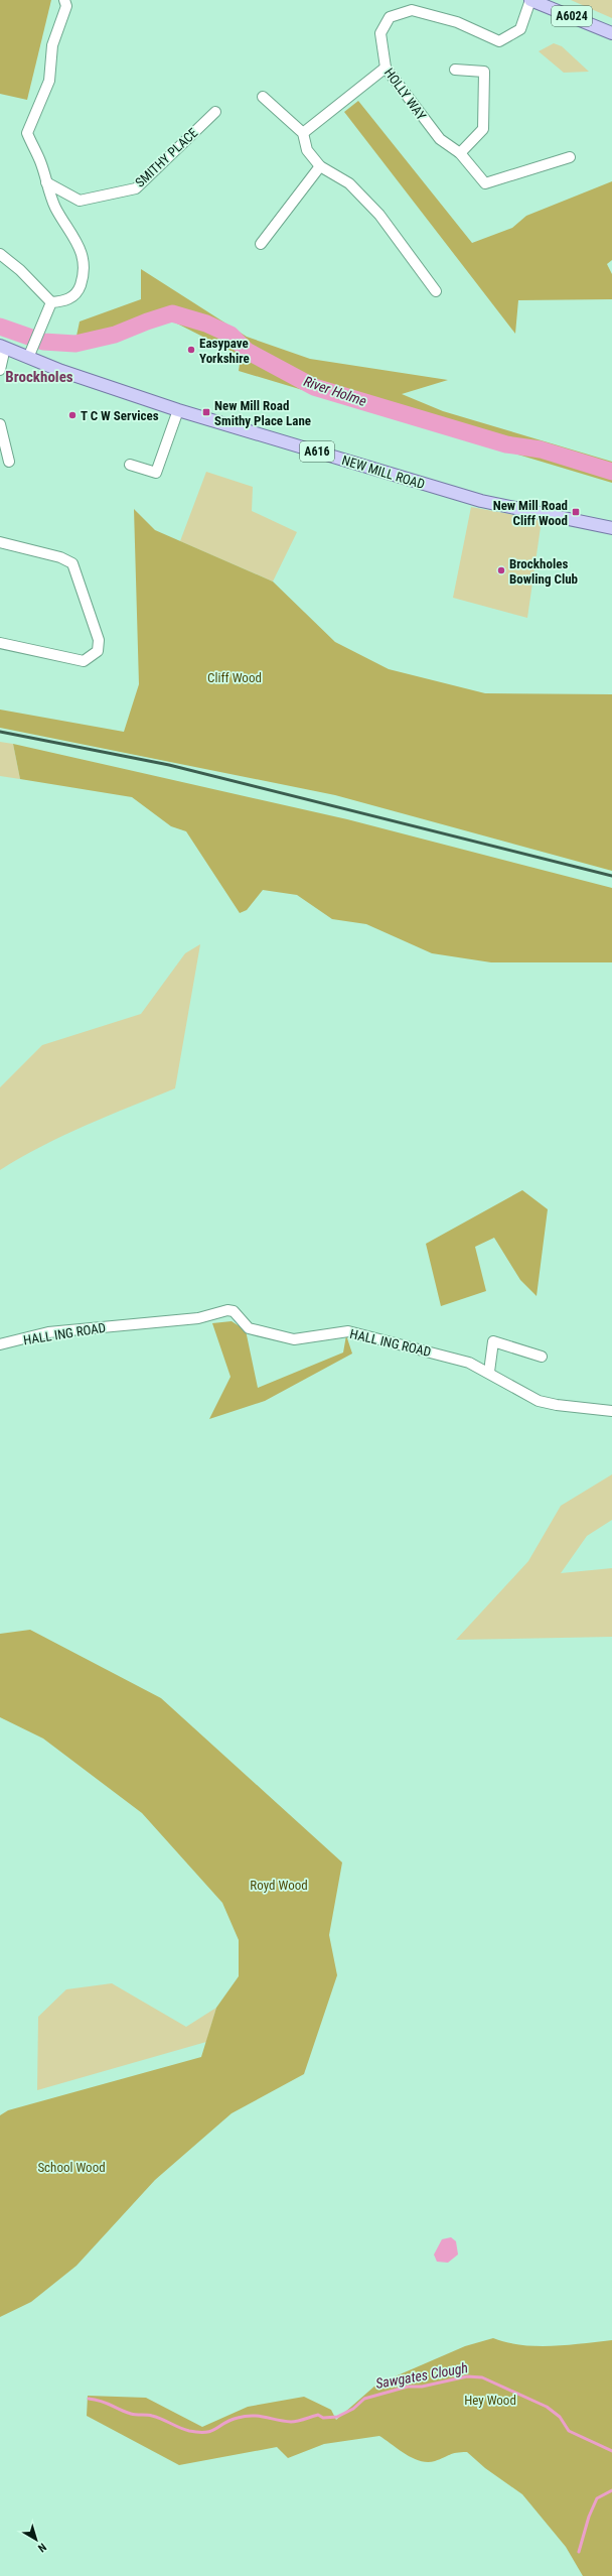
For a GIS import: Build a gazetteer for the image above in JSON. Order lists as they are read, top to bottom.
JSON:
{
  "streets": {
    "main road": ["A6024", "A616", "NEW MILL ROAD"],
    "street": ["HOLLY WAY", "SMITHY PLACE", "HALL ING ROAD"]
  },
  "crossings": [
    ["A6024", "HOLLY WAY"]
  ],
  "districts": ["Brockholes"],
  "water": ["River Holme", "Sawgates Clough"],
  "parks": [
    "Cliff Wood",
    "Royd Wood",
    "School Wood",
    "Hey Wood"
  ],
  "places": {
    "other": ["Easypave Yorkshire", "T C W Services", "Brockholes Bowling Club"],
    "transit": ["New Mill Road Smithy Place Lane", "New Mill Road Cliff Wood"]
  },
  "north": "bottom right"
}
